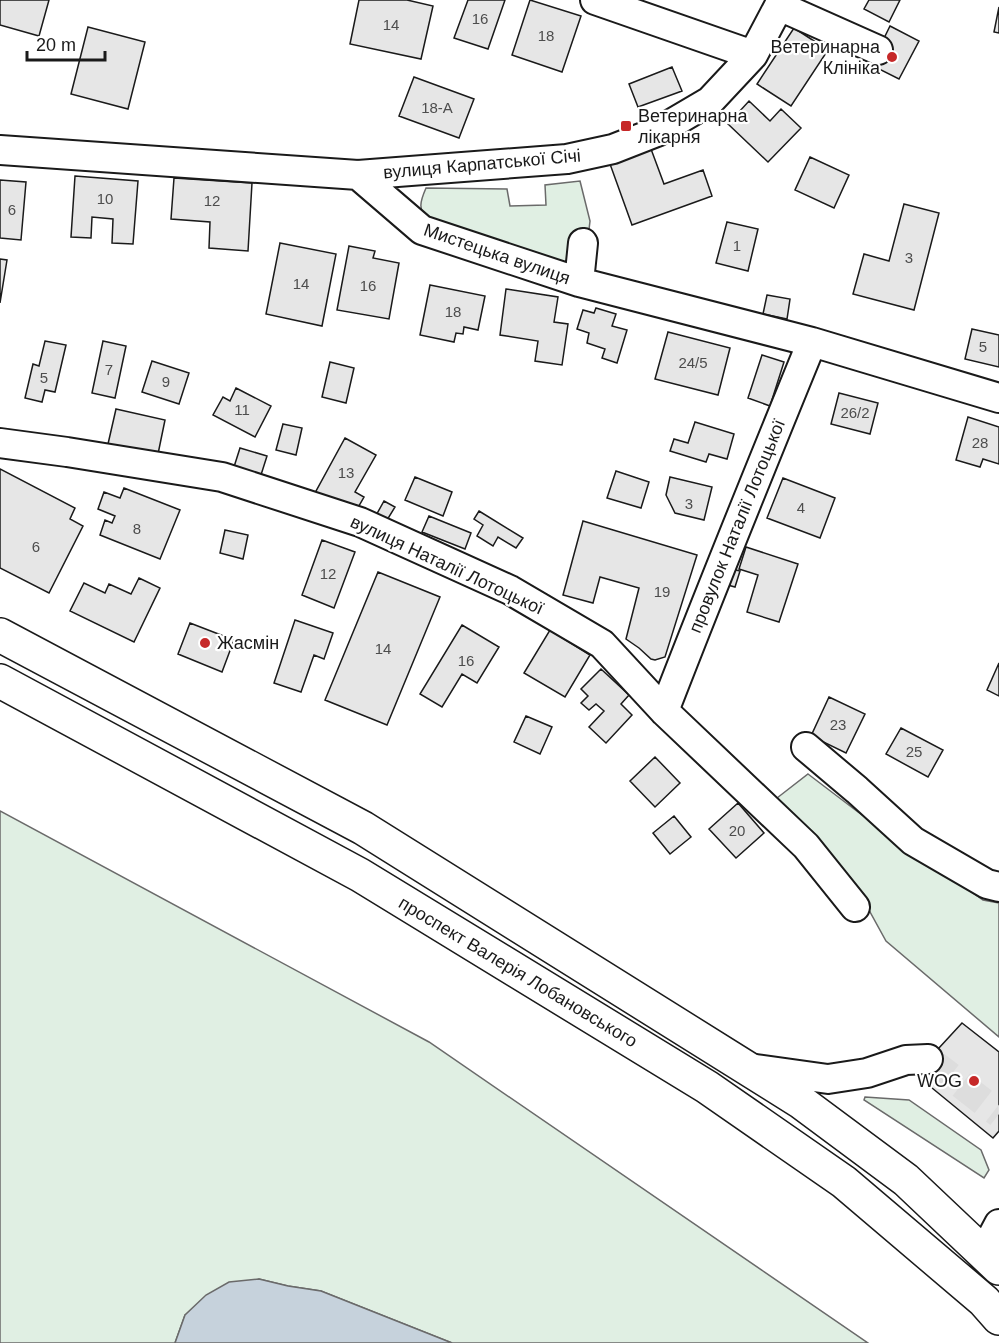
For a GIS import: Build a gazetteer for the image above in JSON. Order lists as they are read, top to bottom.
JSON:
{
  "streets": {
    "main road": ["проспект Валерія Лобановського"],
    "street": [
      "вулиця Карпатської Січі",
      "Мистецька вулиця",
      "провулок Наталії Лотоцької",
      "вулиця Наталії Лотоцької"
    ]
  },
  "crossings": [
    ["вулиця Карпатської Січі", "Мистецька вулиця"],
    ["Мистецька вулиця", "провулок Наталії Лотоцької"],
    ["провулок Наталії Лотоцької", "вулиця Наталії Лотоцької"]
  ],
  "places": {
    "other": ["Ветеринарна Клініка", "Жасмін", "WOG"],
    "transit": ["Ветеринарна лікарня"]
  },
  "house_numbers": [
    "16",
    "14",
    "18",
    "18-А",
    "10",
    "12",
    "6",
    "1",
    "3",
    "14",
    "16",
    "18",
    "5",
    "24/5",
    "7",
    "5",
    "9",
    "11",
    "26/2",
    "28",
    "13",
    "3",
    "4",
    "8",
    "6",
    "12",
    "19",
    "14",
    "16",
    "23",
    "25",
    "20"
  ],
  "scale_bar": "20 m"
}
